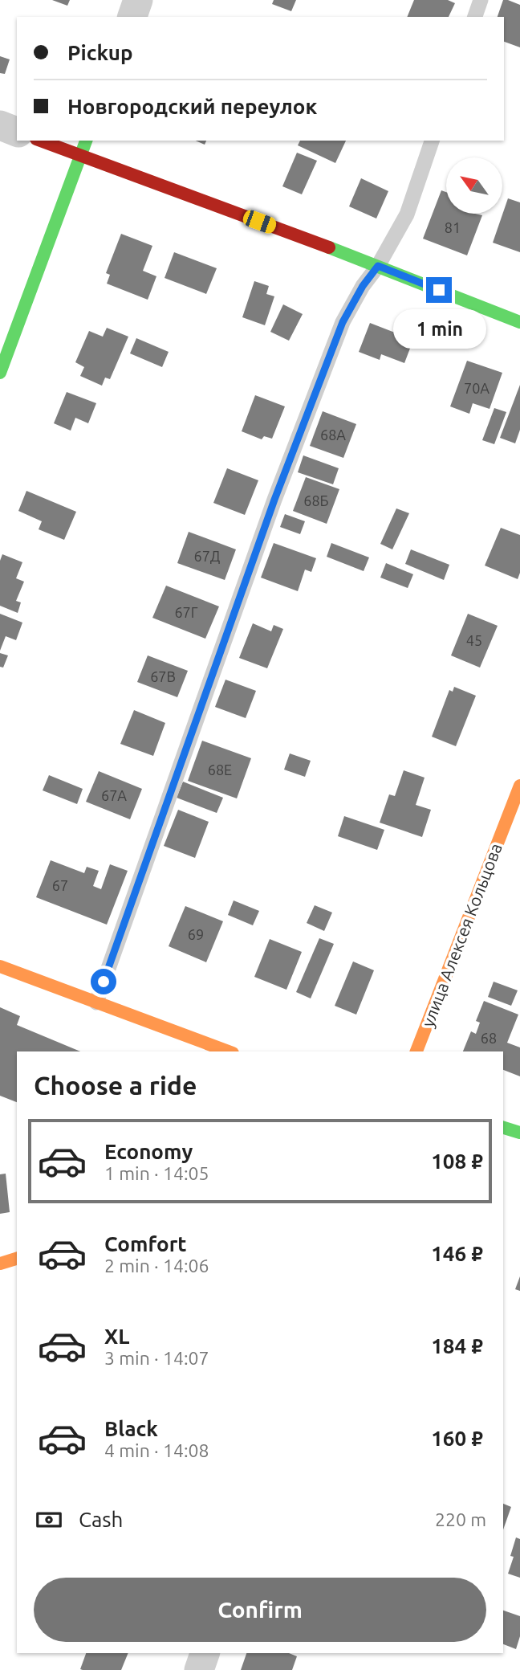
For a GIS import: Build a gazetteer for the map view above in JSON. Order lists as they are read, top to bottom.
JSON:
{
  "streets": {
    "street": ["улица Алексея Кольцова"]
  },
  "house_numbers": [
    "81",
    "70А",
    "68А",
    "68Б",
    "67Д",
    "67Г",
    "45",
    "67В",
    "68Е",
    "67А",
    "67",
    "69",
    "68"
  ],
  "north": "top left",
  "page": {
    "banner": ["Pickup", "Новгородский переулок"],
    "bubble": "1 min",
    "heading": "Choose a ride",
    "list": [
      {
        "name": "Economy",
        "note": "1 min · 14:05",
        "value": "108 ₽"
      },
      {
        "name": "Comfort",
        "note": "2 min · 14:06",
        "value": "146 ₽"
      },
      {
        "name": "XL",
        "note": "3 min · 14:07",
        "value": "184 ₽"
      },
      {
        "name": "Black",
        "note": "4 min · 14:08",
        "value": "160 ₽"
      }
    ],
    "pay": ["Cash", "220 m"],
    "buttons": "Confirm"
  }
}
